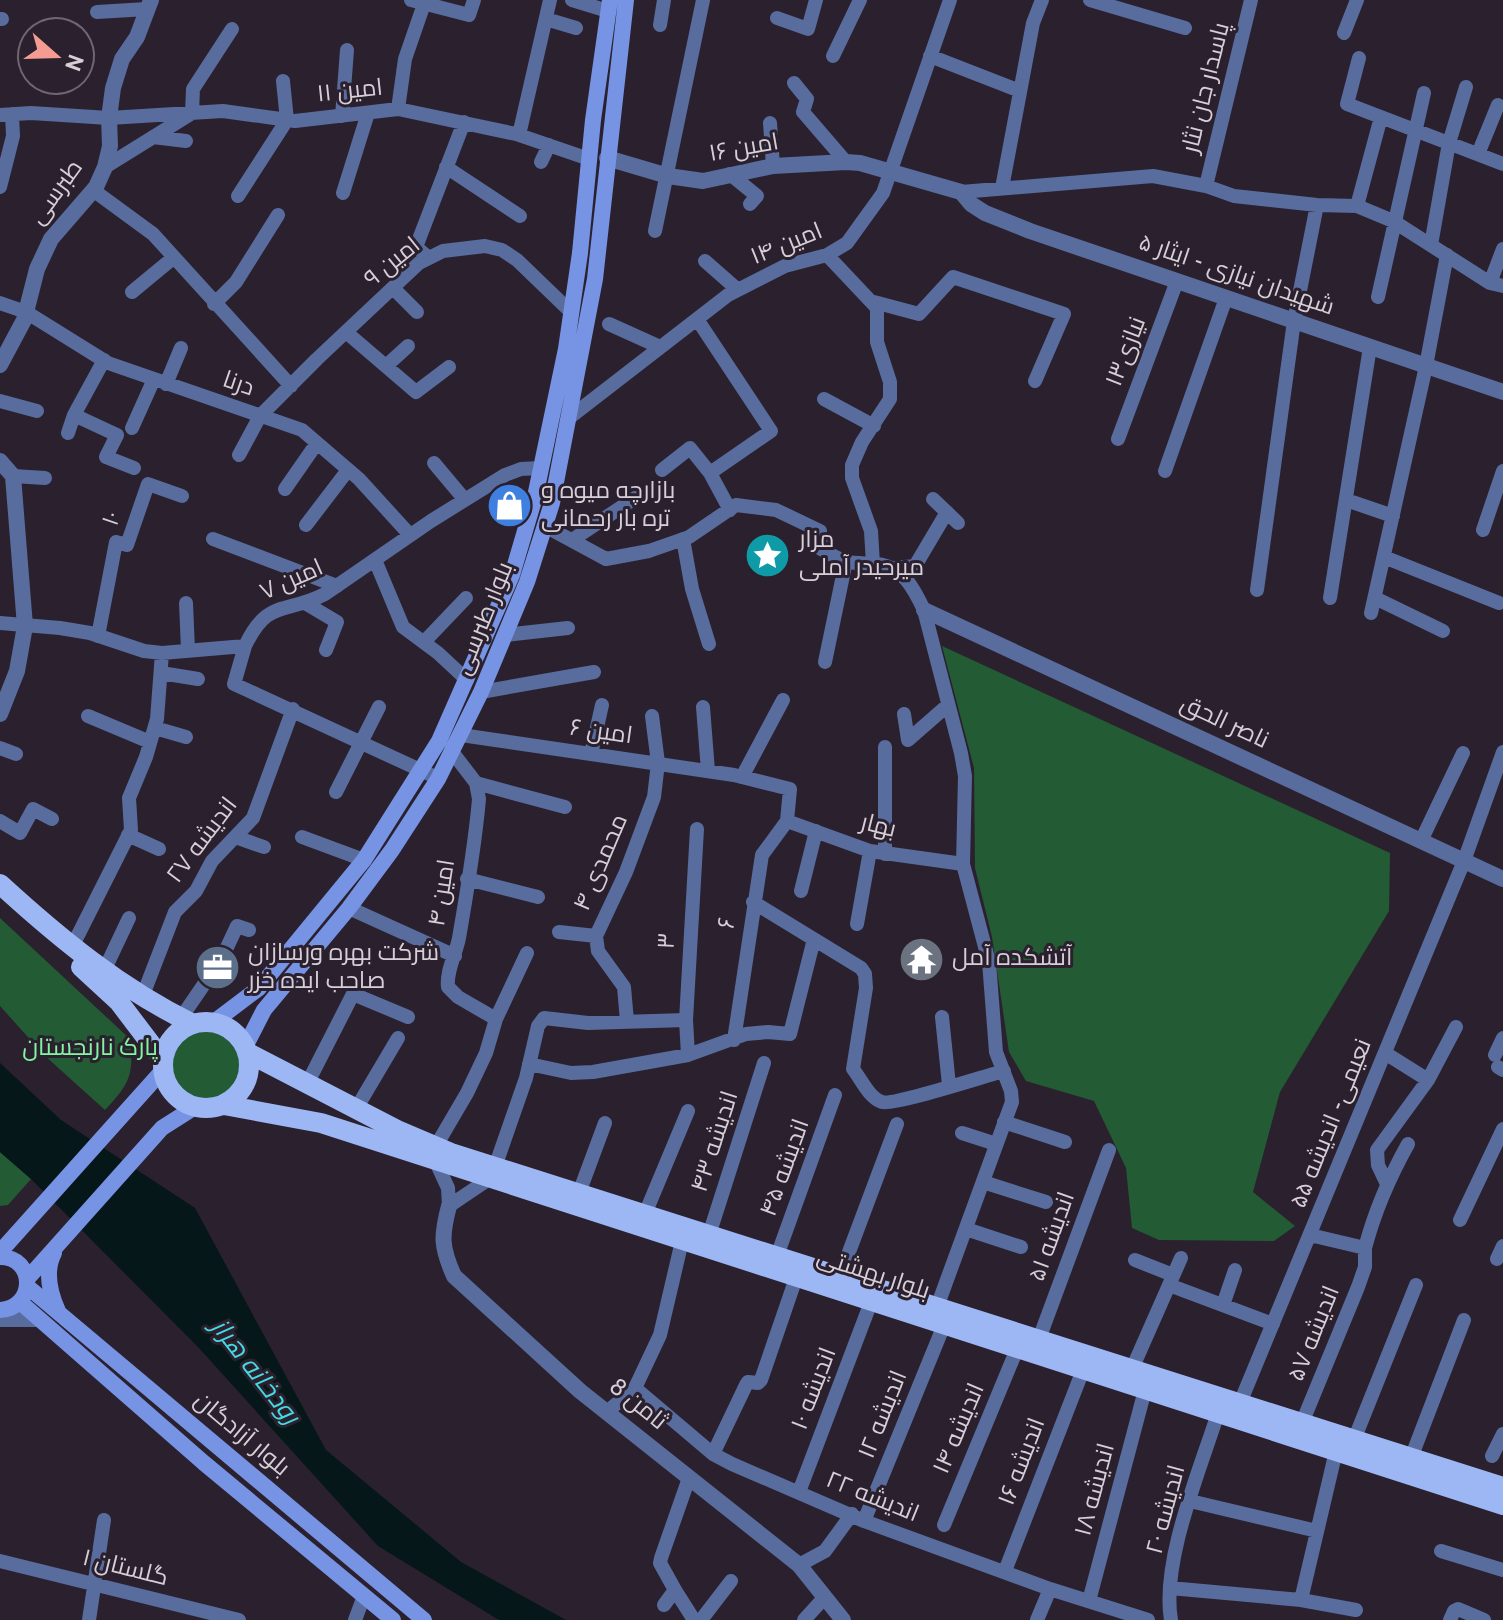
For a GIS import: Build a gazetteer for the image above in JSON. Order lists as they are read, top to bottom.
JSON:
{
  "streets": {
    "main road": ["بلوار طبرسی", "بلوار بهشتی", "بلوار آزادگان"],
    "street": [
      "پاسدار جان نثار",
      "امین ۱۱",
      "امین ۱۶",
      "طبرسی",
      "امین ۱۴",
      "امین ۹",
      "شهیدان نیازی - ایثار ۵",
      "نیازی۱۳",
      "درنا",
      "۱۰",
      "امین ۷",
      "ناصر الحق",
      "امین ۶",
      "بهار",
      "اندیشه ۲۷",
      "محمدی ۴",
      "امین ۴",
      "۶",
      "۳",
      "نعیمی- اندیشه ۵۵",
      "اندیشه ۴۳",
      "اندیشه ۴۵",
      "اندیشه ۵۱",
      "اندیشه ۵۷",
      "اندیشه ۱۰",
      "ثامن 8",
      "اندیشه ۱۲",
      "اندیشه ۱۴",
      "اندیشه ۱۶",
      "اندیشه ۱۸",
      "اندیشه ۲۲",
      "اندیشه ۲۰",
      "گلستان ۱"
    ]
  },
  "crossings": [
    ["امین ۱۱", "طبرسی"],
    ["امین ۱۱", "بلوار طبرسی"],
    ["امین ۱۶", "امین ۱۴"],
    ["امین ۱۶", "شهیدان نیازی - ایثار ۵"],
    ["امین ۱۶", "بلوار طبرسی"],
    ["طبرسی", "درنا"],
    ["امین ۱۴", "بلوار طبرسی"],
    ["امین ۹", "درنا"],
    ["امین ۹", "بلوار طبرسی"],
    ["شهیدان نیازی - ایثار ۵", "نیازی۱۳"],
    ["درنا", "امین ۷"],
    ["امین ۷", "بلوار طبرسی"],
    ["امین ۷", "اندیشه ۲۷"],
    ["بلوار طبرسی", "امین ۶"],
    ["بلوار طبرسی", "بلوار بهشتی"],
    ["ناصر الحق", "نعیمی- اندیشه ۵۵"],
    ["ناصر الحق", "اندیشه ۱۲"],
    ["امین ۶", "بهار"],
    ["امین ۶", "محمدی ۴"],
    ["امین ۶", "۶"],
    ["بهار", "۶"],
    ["بهار", "اندیشه ۱۲"],
    ["نعیمی- اندیشه ۵۵", "بلوار بهشتی"],
    ["اندیشه ۴۳", "بلوار بهشتی"],
    ["اندیشه ۴۵", "بلوار بهشتی"],
    ["اندیشه ۵۱", "بلوار بهشتی"],
    ["اندیشه ۵۱", "اندیشه ۱۴"],
    ["بلوار بهشتی", "اندیشه ۵۷"],
    ["بلوار بهشتی", "اندیشه ۱۰"],
    ["بلوار بهشتی", "اندیشه ۱۲"],
    ["بلوار بهشتی", "اندیشه ۱۴"],
    ["بلوار بهشتی", "اندیشه ۱۶"],
    ["بلوار بهشتی", "اندیشه ۱۸"],
    ["بلوار بهشتی", "اندیشه ۲۰"],
    ["اندیشه ۱۰", "اندیشه ۲۲"],
    ["ثامن 8", "اندیشه ۱۲"],
    ["اندیشه ۱۲", "اندیشه ۲۲"],
    ["اندیشه ۱۶", "اندیشه ۲۲"],
    ["اندیشه ۱۸", "اندیشه ۲۲"]
  ],
  "water": ["رودخانه هراز"],
  "parks": ["پارک نارنجستان"],
  "places": {
    "shop": ["بازارچه میوه و تره بار رحمانی"],
    "place": ["مزار میرحیدر آملی"],
    "temple": ["آتشکده آمل"],
    "office": ["شرکت بهره ورسازان صاحب ایده خزر"]
  },
  "north": "right"
}
